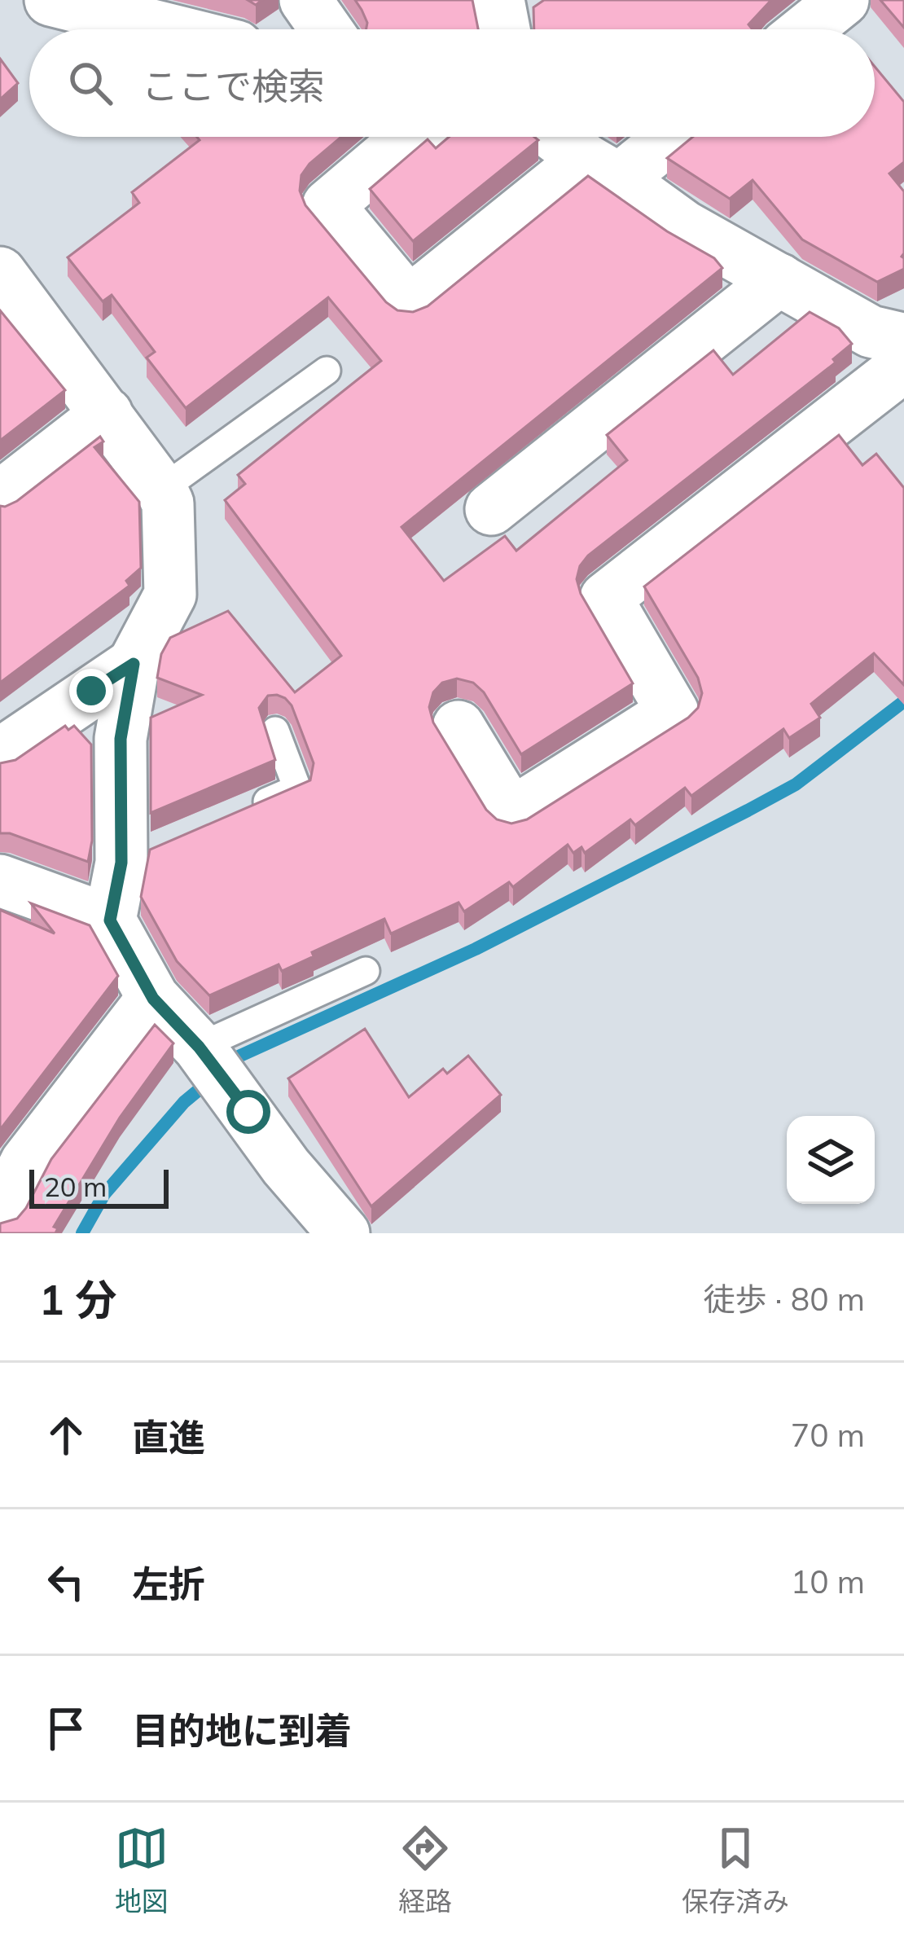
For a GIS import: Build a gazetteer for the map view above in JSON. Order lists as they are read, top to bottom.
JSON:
{
  "scale_bar": "20 m",
  "page": {
    "search": "ここで検索",
    "scale": "20 m",
    "heading": ["1 分", "徒歩 · 80 m"],
    "list": [
      ["直進", "70 m"],
      ["左折", "10 m"],
      "目的地に到着"
    ],
    "nav": ["地図", "経路", "保存済み"]
  }
}
